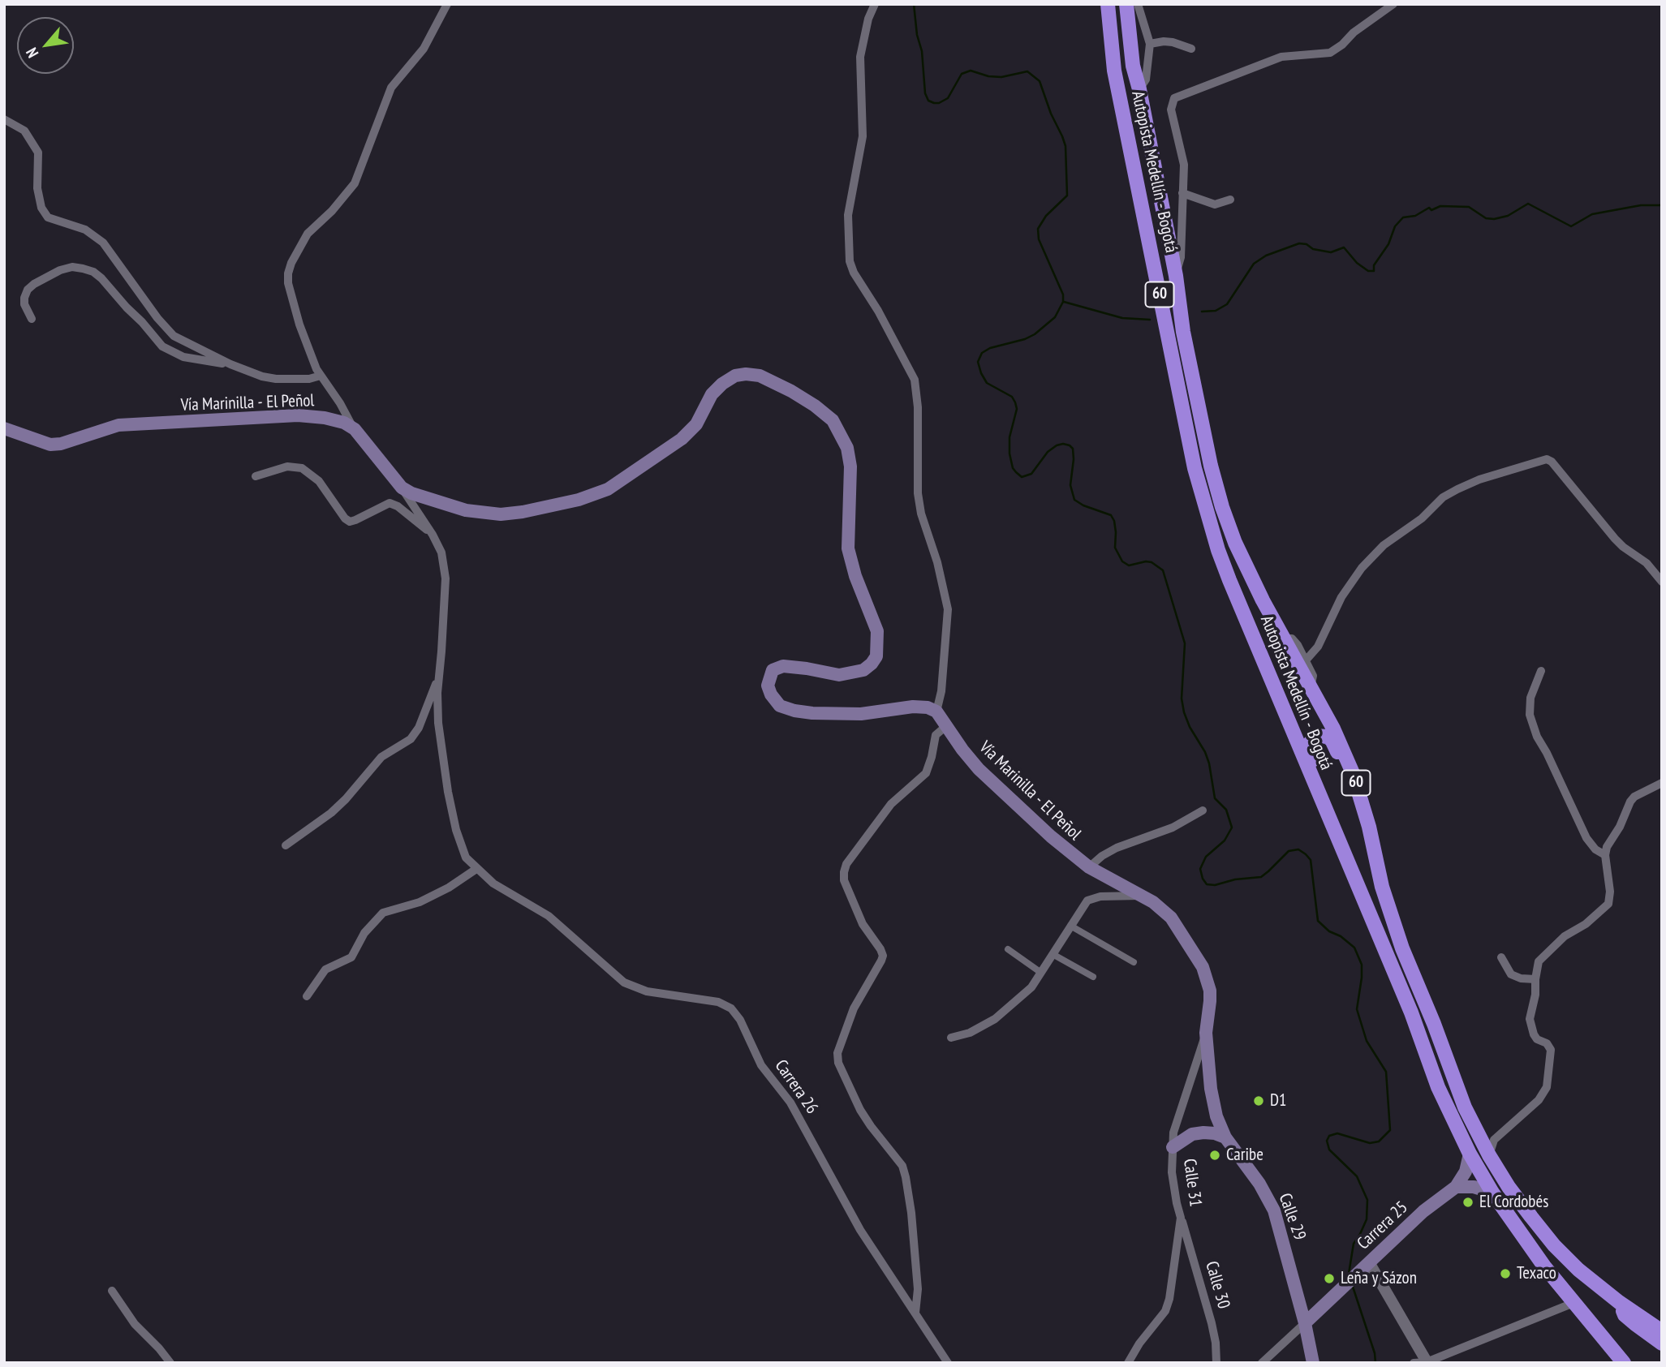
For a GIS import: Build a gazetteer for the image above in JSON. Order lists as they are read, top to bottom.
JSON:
{
  "streets": {
    "highway": ["Autopista Medellín - Bogotá", "60"],
    "main road": ["Vía Marinilla - El Peñol", "Calle 29", "Carrera 25"],
    "street": ["Carrera 26", "Calle 31", "Calle 30"]
  },
  "crossings": [
    ["Autopista Medellín - Bogotá", "Carrera 25"],
    ["Vía Marinilla - El Peñol", "Calle 31"],
    ["Vía Marinilla - El Peñol", "Calle 29"],
    ["Calle 31", "Calle 29"],
    ["Calle 31", "Calle 30"],
    ["Calle 29", "Carrera 25"]
  ],
  "places": [
    "D1",
    "Caribe",
    "El Cordobés",
    "Texaco",
    "Leña y Sázon"
  ],
  "north": "bottom left"
}
